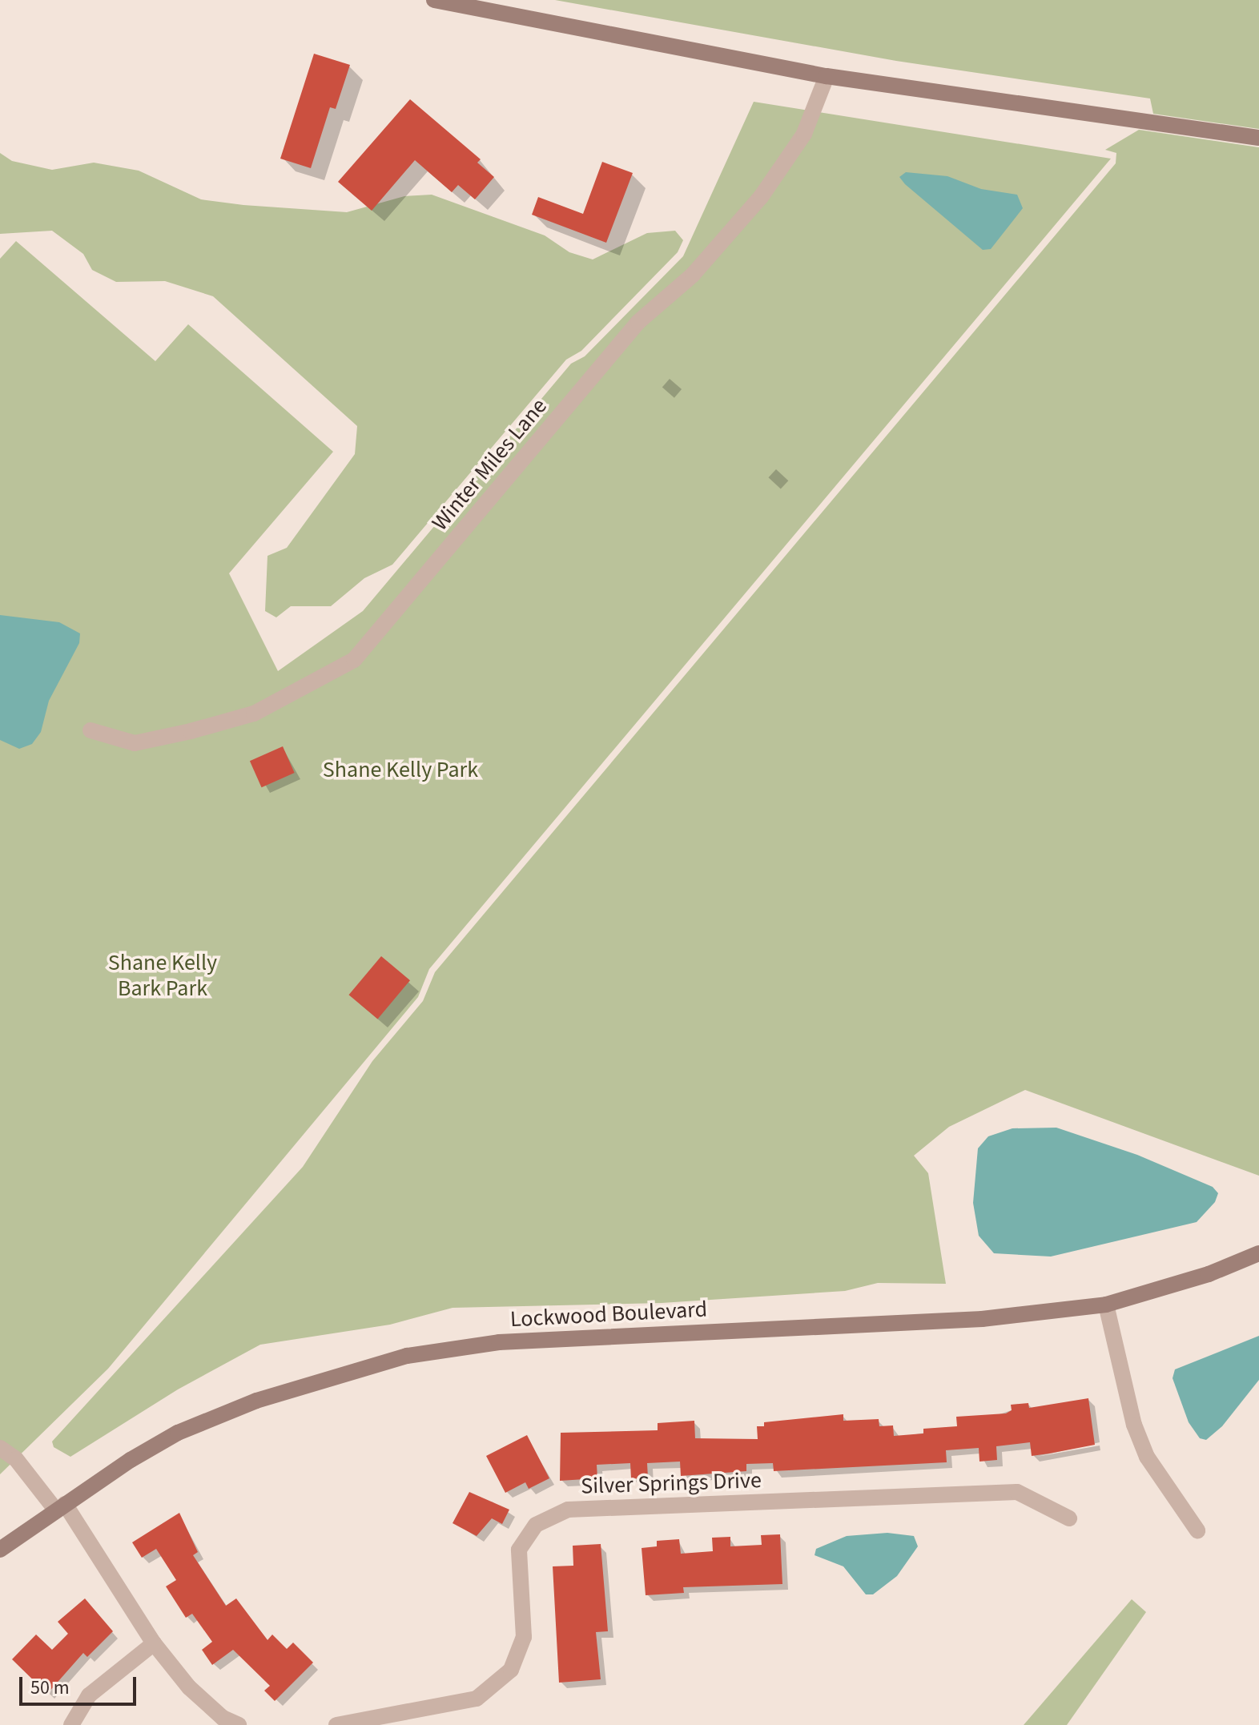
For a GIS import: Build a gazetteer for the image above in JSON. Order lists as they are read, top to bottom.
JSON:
{
  "streets": {
    "street": ["Winter Miles Lane", "Lockwood Boulevard", "Silver Springs Drive"]
  },
  "parks": ["Shane Kelly Park", "Shane Kelly Bark Park"],
  "scale_bar": "50 m"
}
